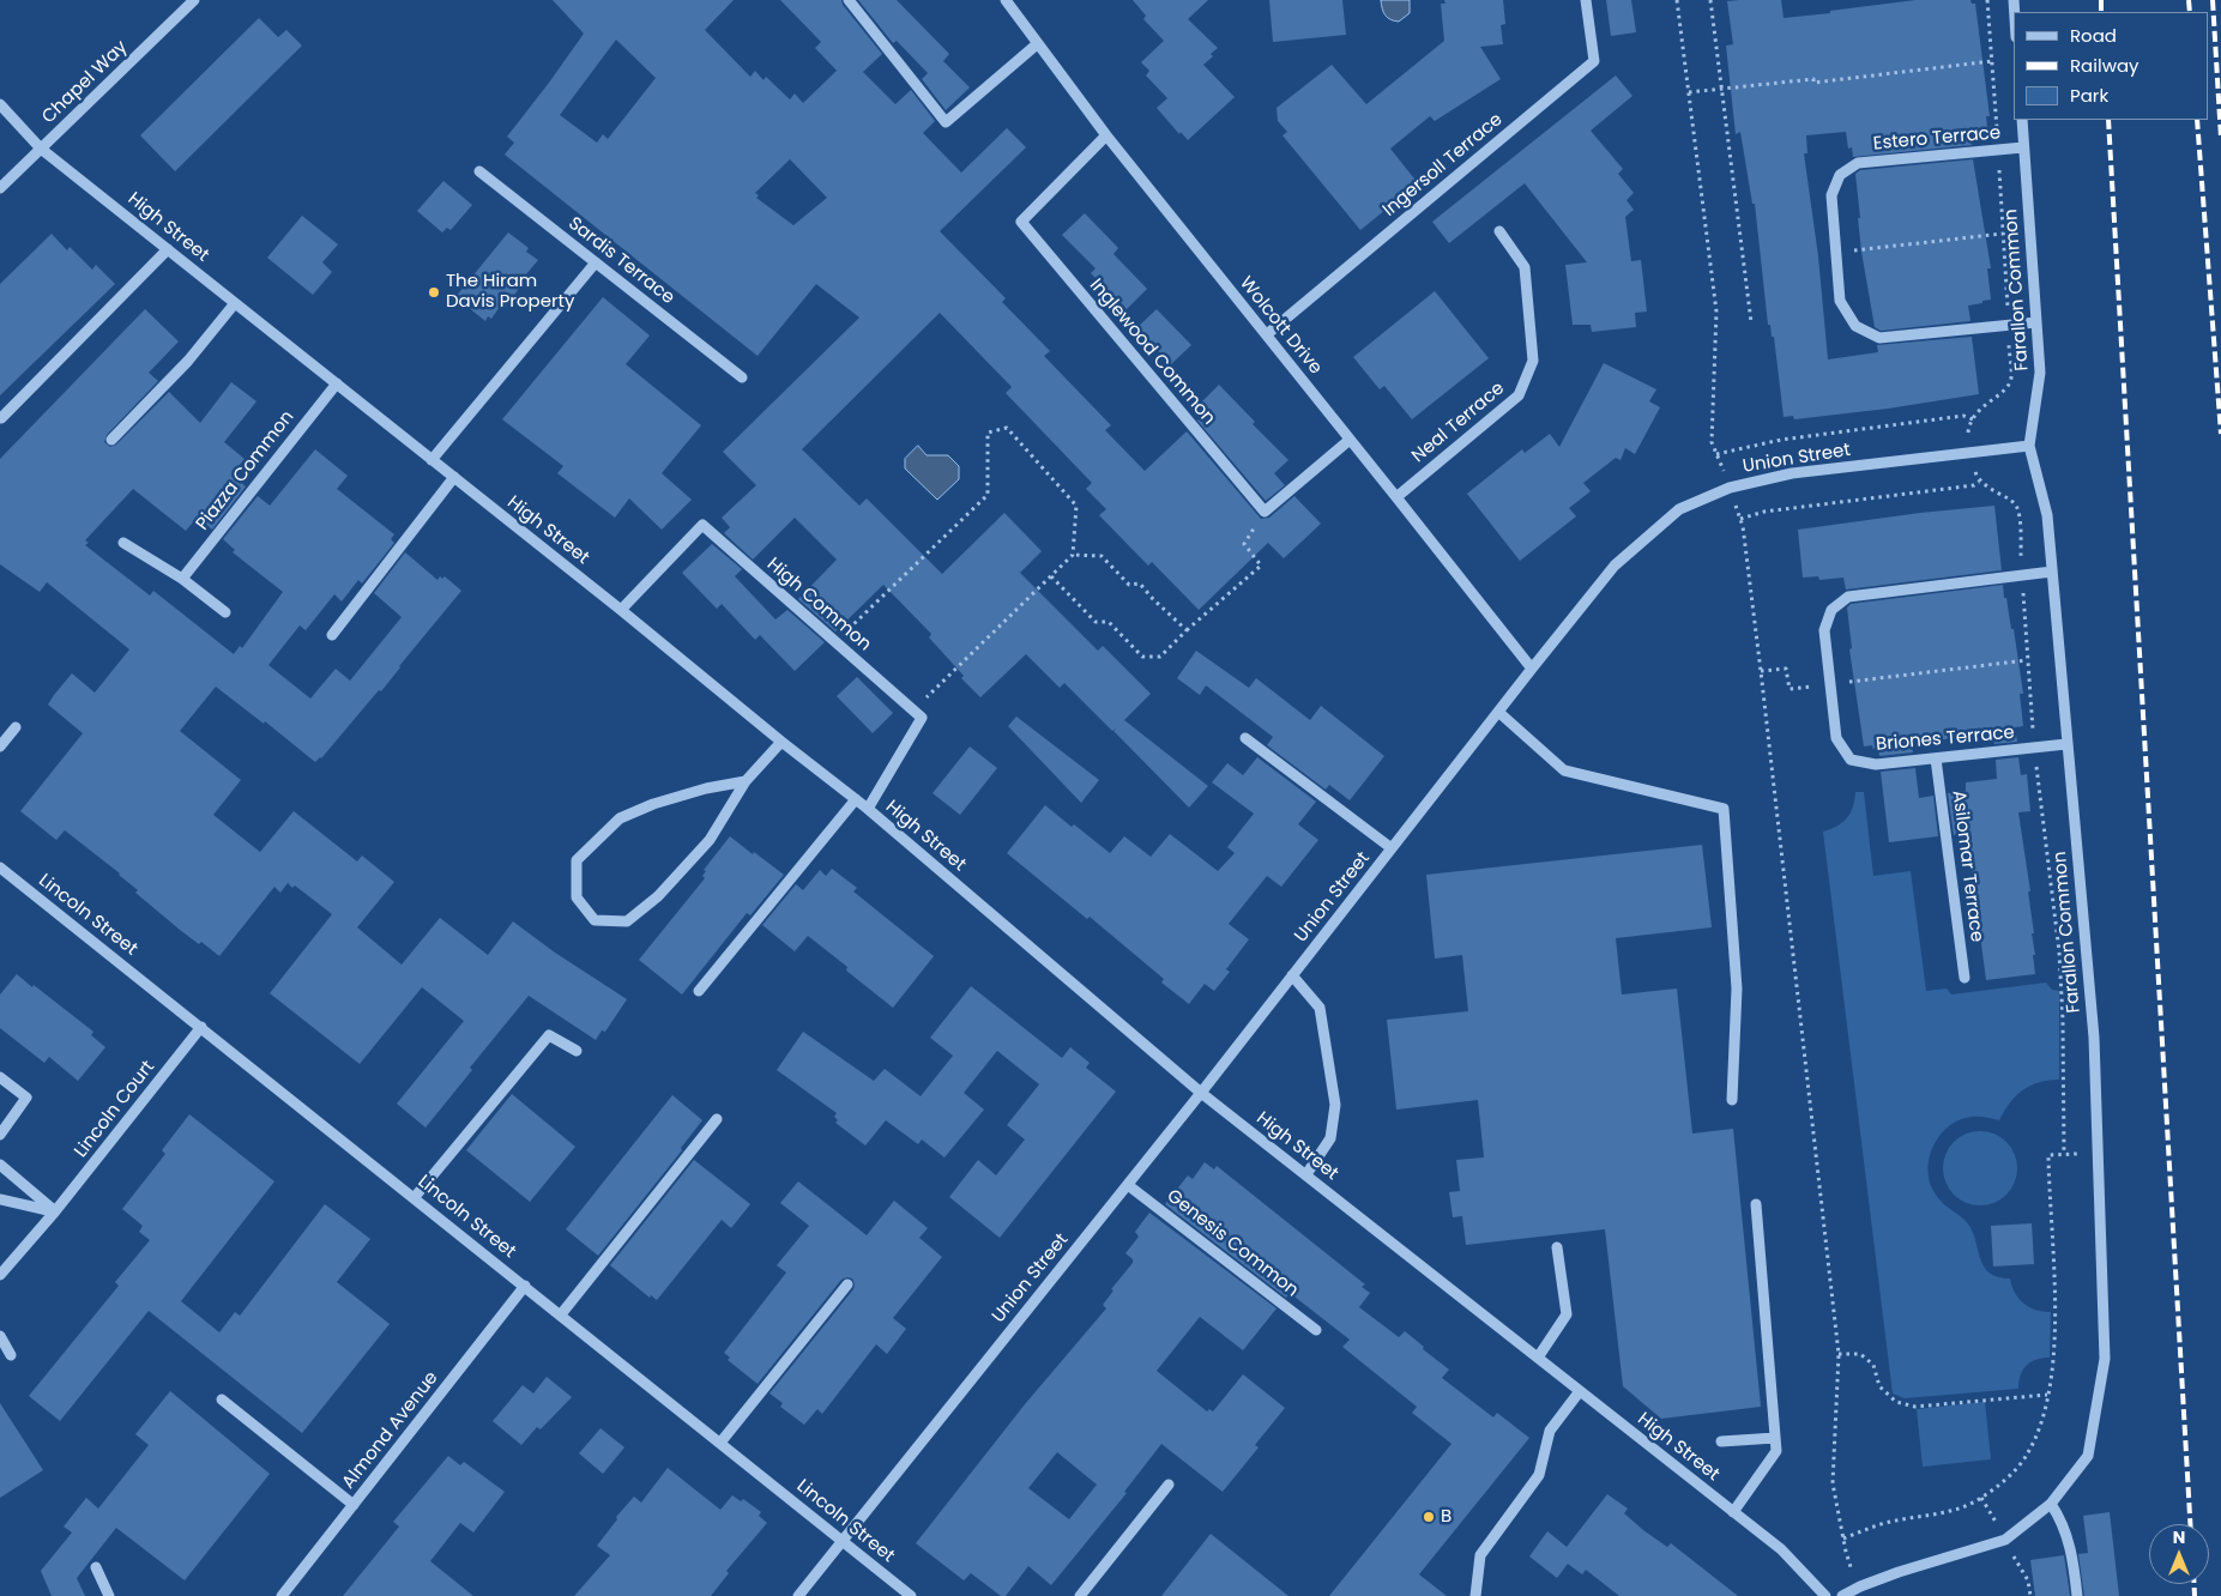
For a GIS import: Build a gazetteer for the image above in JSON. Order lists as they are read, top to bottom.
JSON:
{
  "streets": {
    "street": [
      "Chapel Way",
      "Estero Terrace",
      "Ingersoll Terrace",
      "High Street",
      "Sardis Terrace",
      "Farallon Common",
      "Wolcott Drive",
      "Inglewood Common",
      "Neal Terrace",
      "Union Street",
      "Piazza Common",
      "High Common",
      "Briones Terrace",
      "Asilomar Terrace",
      "Lincoln Street",
      "Lincoln Court",
      "Genesis Common",
      "Almond Avenue"
    ]
  },
  "crossings": [
    ["Chapel Way", "High Street"],
    ["Estero Terrace", "Farallon Common"],
    ["Ingersoll Terrace", "Wolcott Drive"],
    ["High Street", "Union Street"],
    ["High Street", "Piazza Common"],
    ["High Street", "High Common"],
    ["Farallon Common", "Union Street"],
    ["Farallon Common", "Briones Terrace"],
    ["Wolcott Drive", "Inglewood Common"],
    ["Wolcott Drive", "Neal Terrace"],
    ["Wolcott Drive", "Union Street"],
    ["Union Street", "Lincoln Street"],
    ["Union Street", "Genesis Common"],
    ["Briones Terrace", "Asilomar Terrace"],
    ["Lincoln Street", "Lincoln Court"],
    ["Lincoln Street", "Almond Avenue"]
  ],
  "places": ["The Hiram Davis Property", "B"],
  "legend": ["Road", "Railway", "Park"],
  "north": "top"
}
